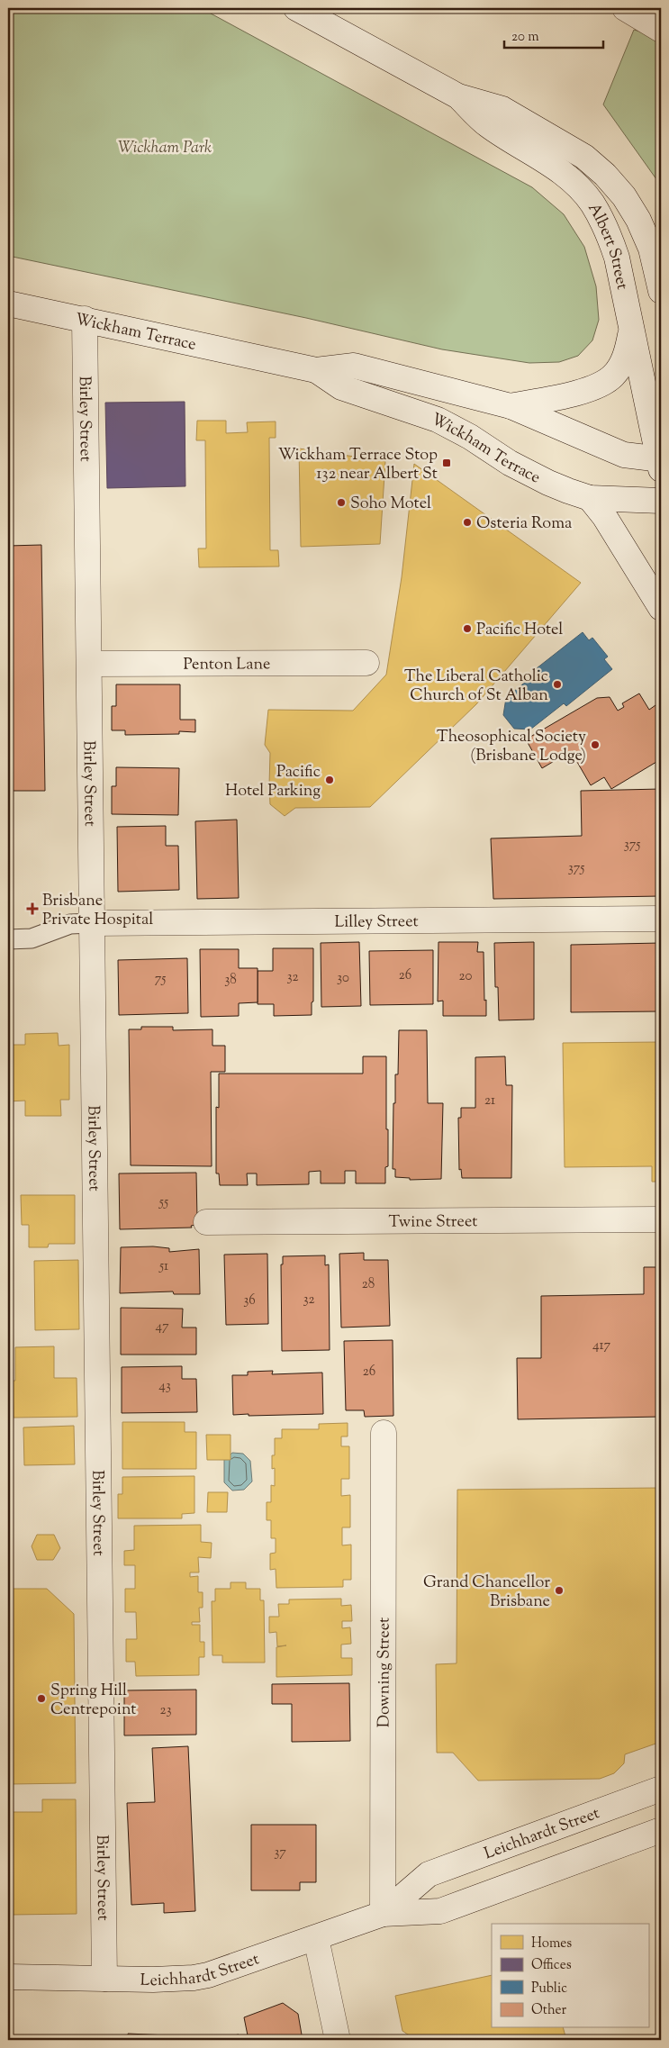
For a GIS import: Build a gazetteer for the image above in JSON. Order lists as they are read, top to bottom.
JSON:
{
  "streets": {
    "street": [
      "Albert Street",
      "Wickham Terrace",
      "Birley Street",
      "Penton Lane",
      "Lilley Street",
      "Twine Street",
      "Downing Street",
      "Leichhardt Street"
    ]
  },
  "crossings": [
    ["Albert Street", "Wickham Terrace"],
    ["Wickham Terrace", "Birley Street"],
    ["Birley Street", "Penton Lane"],
    ["Birley Street", "Lilley Street"],
    ["Birley Street", "Leichhardt Street"],
    ["Downing Street", "Leichhardt Street"]
  ],
  "parks": ["Wickham Park"],
  "places": {
    "transit": ["Wickham Terrace Stop 132 near Albert St"],
    "other": [
      "Soho Motel",
      "Osteria Roma",
      "Pacific Hotel",
      "The Liberal Catholic Church of St Alban",
      "Theosophical Society (Brisbane Lodge)",
      "Pacific Hotel Parking",
      "Grand Chancellor Brisbane",
      "Spring Hill Centrepoint"
    ],
    "health": ["Brisbane Private Hospital"]
  },
  "house_numbers": [
    "375",
    "375",
    "26",
    "20",
    "32",
    "30",
    "75",
    "38",
    "21",
    "55",
    "51",
    "28",
    "32",
    "36",
    "47",
    "417",
    "26",
    "43",
    "23",
    "37"
  ],
  "legend": [
    "Homes",
    "Offices",
    "Public",
    "Other"
  ],
  "scale_bar": "20 m"
}
